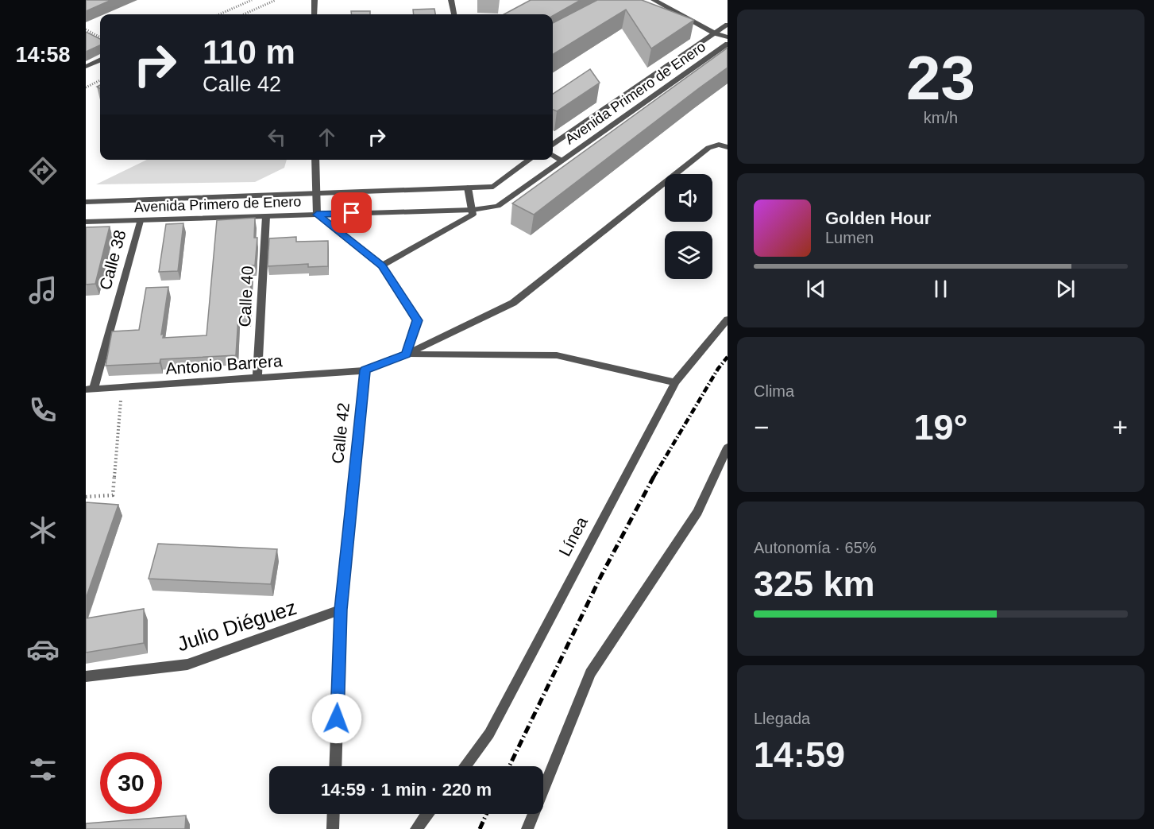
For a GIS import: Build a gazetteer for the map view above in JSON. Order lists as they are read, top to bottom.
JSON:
{
  "streets": {
    "street": [
      "Avenida Primero de Enero",
      "Calle 38",
      "Calle 40",
      "Antonio Barrera",
      "Calle 42",
      "Línea",
      "Julio Diéguez"
    ]
  },
  "crossings": [
    ["Avenida Primero de Enero", "Calle 38"],
    ["Avenida Primero de Enero", "Calle 40"],
    ["Calle 38", "Antonio Barrera"],
    ["Calle 40", "Antonio Barrera"],
    ["Antonio Barrera", "Calle 42"],
    ["Calle 42", "Julio Diéguez"]
  ],
  "page": {
    "tabs": "14:58",
    "tile": [
      ["23", "km/h"],
      "Clima",
      ["Autonomía · 65%", "325 km"],
      ["Llegada", "14:59"]
    ],
    "turn": ["110 m", "Calle 42"],
    "song": ["Golden Hour", "Lumen"],
    "heat": ["−", "19°", "+"],
    "limit": "30",
    "trip": "14:59 · 1 min · 220 m"
  }
}
